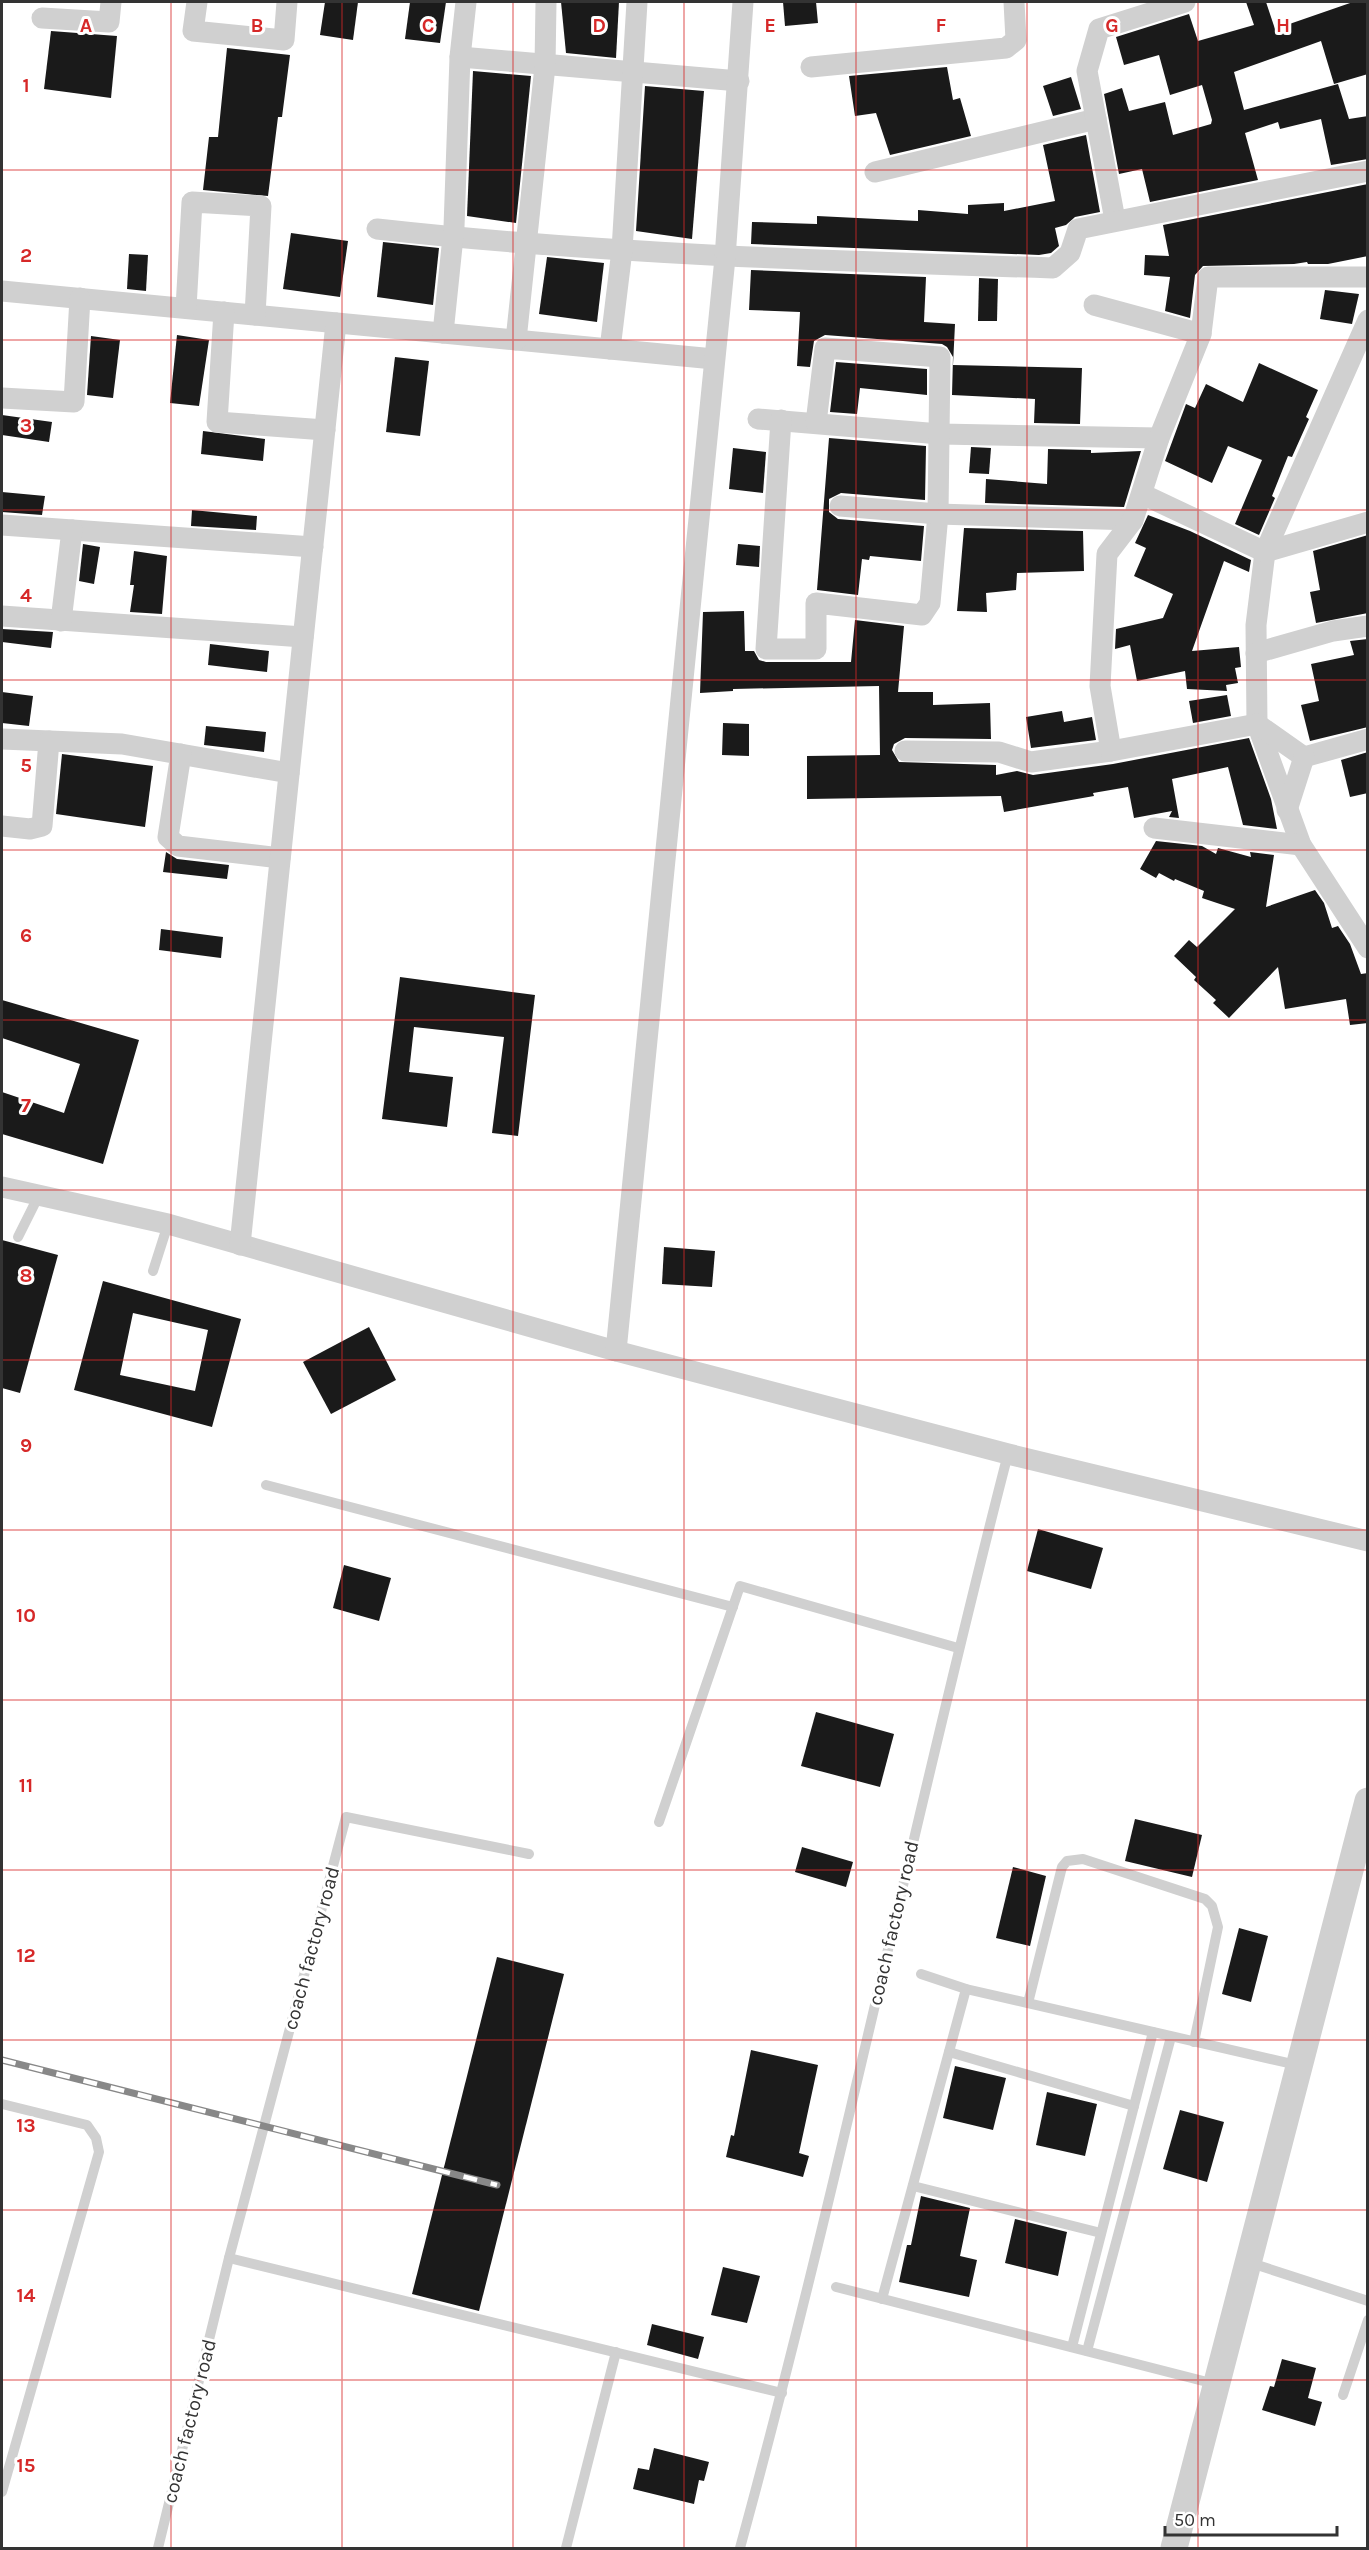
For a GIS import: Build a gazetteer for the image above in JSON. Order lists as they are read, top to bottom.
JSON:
{
  "streets": {
    "lane": ["coach factory road"]
  },
  "scale_bar": "50 m",
  "grid": {
    "columns": [
      "A",
      "B",
      "C",
      "D",
      "E",
      "F",
      "G",
      "H"
    ],
    "rows": [
      "1",
      "2",
      "3",
      "4",
      "5",
      "6",
      "7",
      "8",
      "9",
      "10",
      "11",
      "12",
      "13",
      "14",
      "15"
    ]
  }
}
